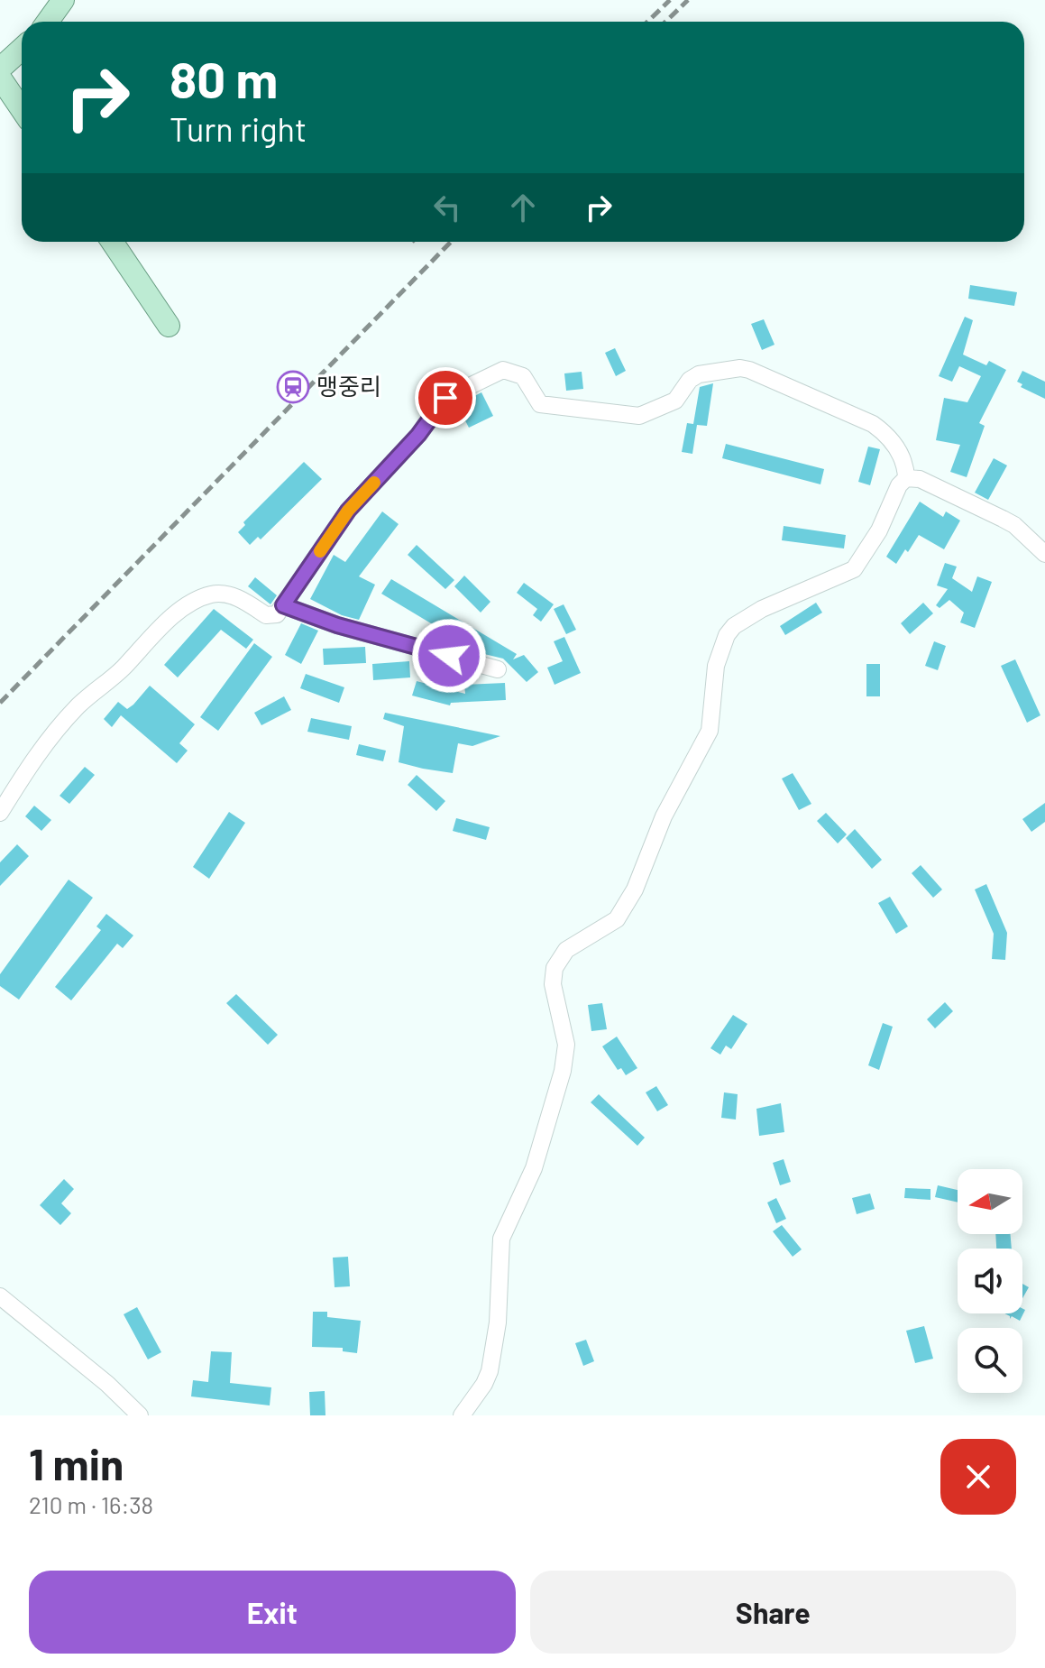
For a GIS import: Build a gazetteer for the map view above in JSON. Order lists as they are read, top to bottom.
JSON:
{
  "places": {
    "station": ["맹중리"]
  },
  "north": "left",
  "page": {
    "turn": ["80 m", "Turn right"],
    "heading": ["1 min", "210 m · 16:38"],
    "buttons": ["Exit", "Share"]
  }
}
